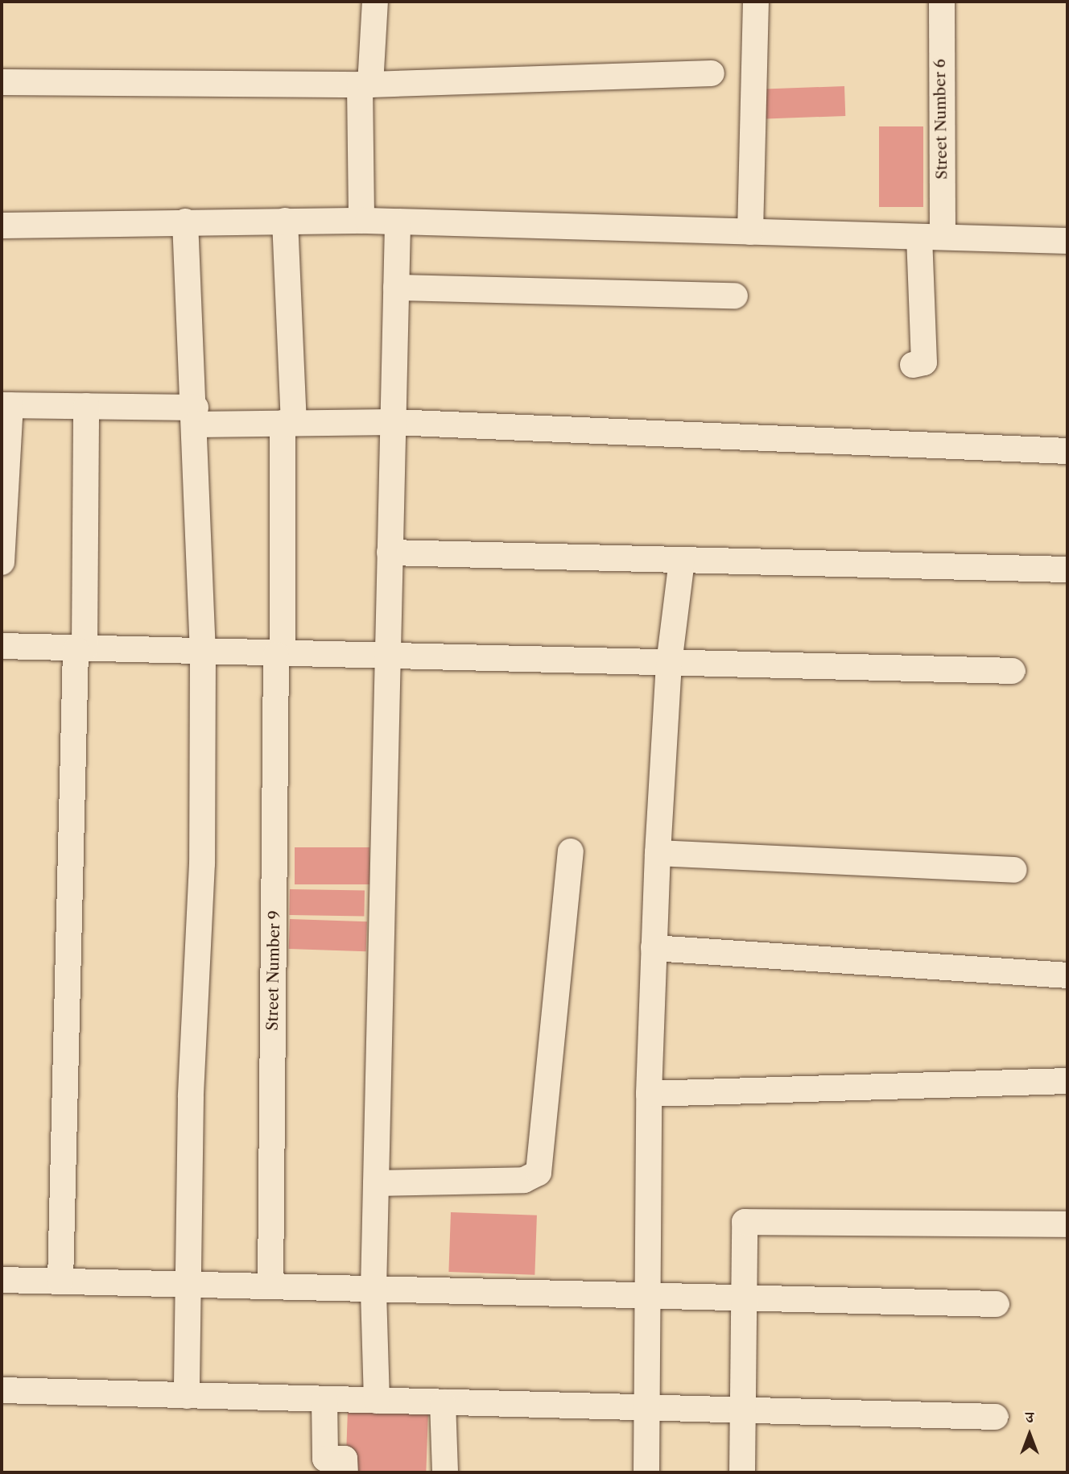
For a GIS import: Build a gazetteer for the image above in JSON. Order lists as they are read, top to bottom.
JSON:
{
  "streets": {
    "street": ["Street Number 6", "Street Number 9"]
  },
  "north": "top"
}
